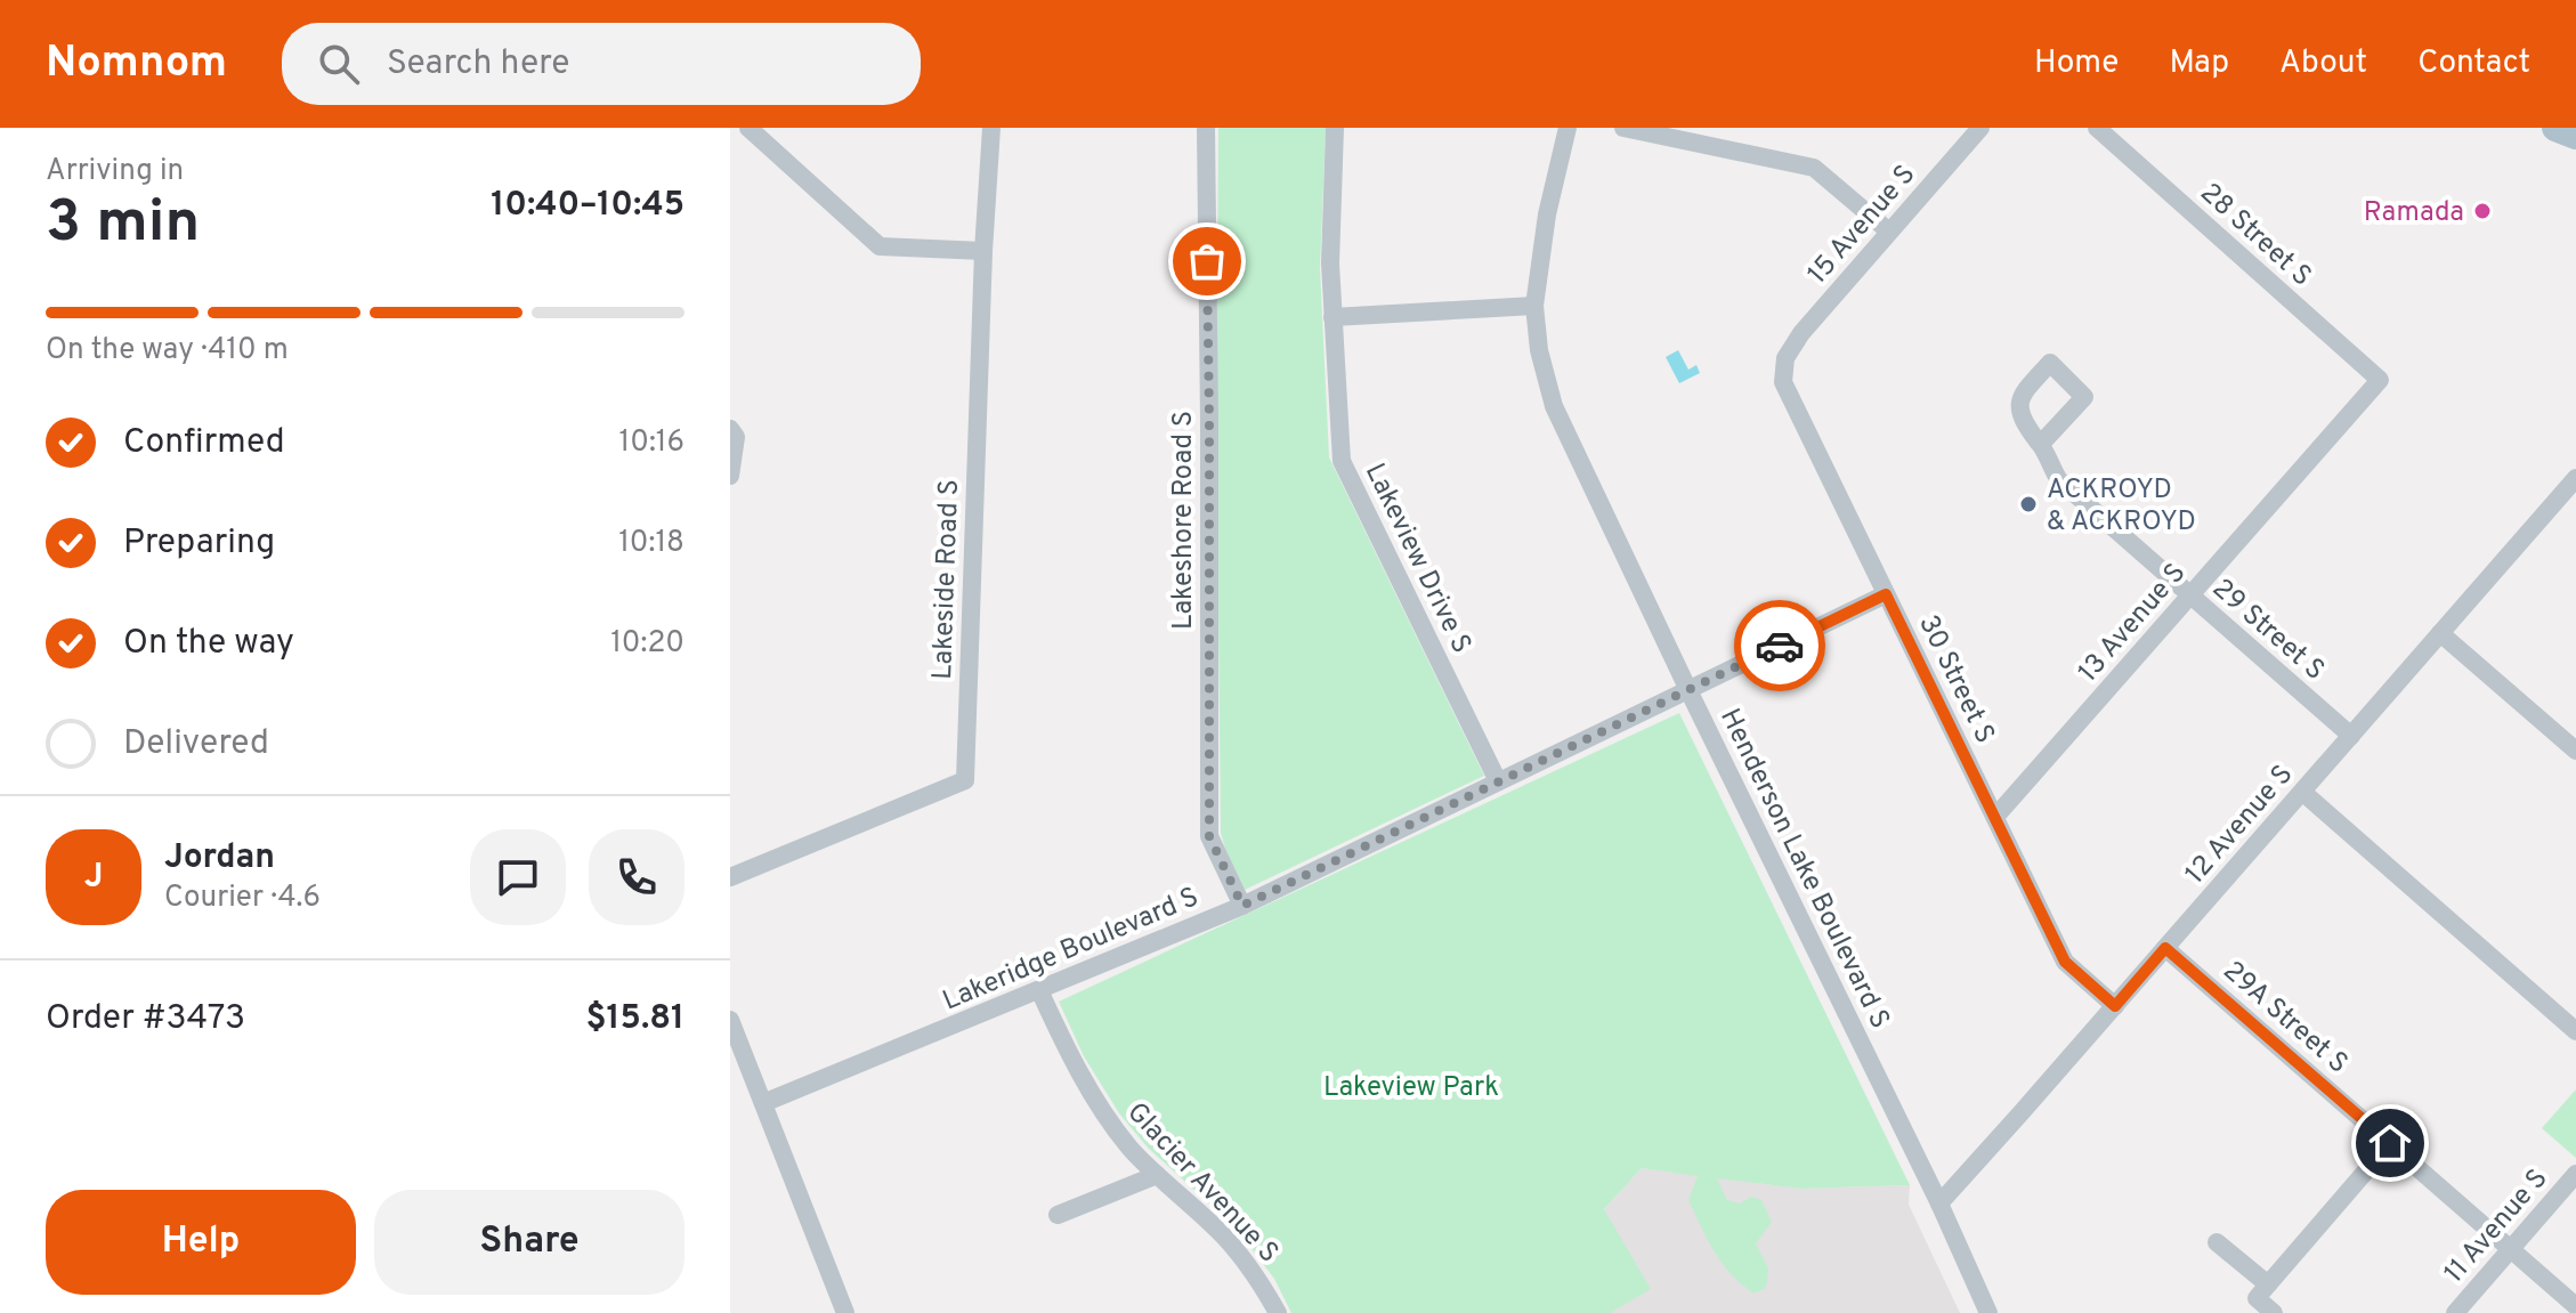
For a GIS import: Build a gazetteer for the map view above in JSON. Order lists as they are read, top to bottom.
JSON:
{
  "streets": {
    "street": [
      "15 Avenue S",
      "28 Street S",
      "Lakeshore Road S",
      "Lakeview Drive S",
      "Lakeside Road S",
      "13 Avenue S",
      "29 Street S",
      "30 Street S",
      "12 Avenue S",
      "Henderson Lake Boulevard S",
      "Lakeridge Boulevard S",
      "29A Street S",
      "Glacier Avenue S",
      "11 Avenue S"
    ]
  },
  "crossings": [
    ["15 Avenue S", "30 Street S"],
    ["28 Street S", "13 Avenue S"],
    ["Lakeshore Road S", "Lakeridge Boulevard S"],
    ["Lakeview Drive S", "Lakeridge Boulevard S"],
    ["13 Avenue S", "29 Street S"],
    ["13 Avenue S", "30 Street S"],
    ["29 Street S", "12 Avenue S"],
    ["30 Street S", "12 Avenue S"],
    ["30 Street S", "Lakeridge Boulevard S"],
    ["12 Avenue S", "Henderson Lake Boulevard S"],
    ["12 Avenue S", "29A Street S"],
    ["Henderson Lake Boulevard S", "Lakeridge Boulevard S"],
    ["Lakeridge Boulevard S", "Glacier Avenue S"],
    ["29A Street S", "11 Avenue S"]
  ],
  "parks": ["Lakeview Park"],
  "places": ["Ramada", "ACKROYD & ACKROYD"],
  "page": {
    "header": "Nomnom",
    "search": "Search here",
    "nav": [
      "Home",
      "Map",
      "About",
      "Contact"
    ],
    "heading": ["3 min", "Arriving in", "10:40–10:45"],
    "panel": [
      "Jordan",
      "Courier · 4.6",
      "Order #3473",
      "$15.81"
    ],
    "bar": "On the way · 410 m",
    "list": [
      ["Confirmed", "10:16"],
      ["Preparing", "10:18"],
      ["On the way", "10:20"],
      "Delivered"
    ],
    "round": "J",
    "buttons": ["Help", "Share"]
  }
}
